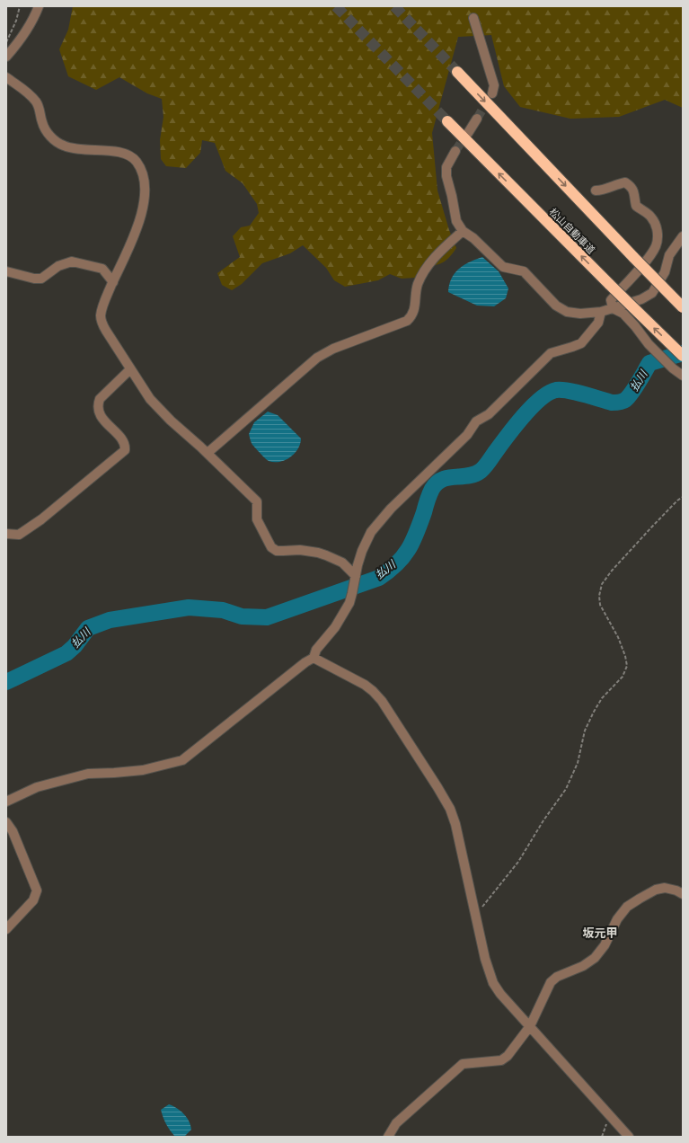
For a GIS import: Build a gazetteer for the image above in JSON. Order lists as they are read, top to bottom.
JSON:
{
  "streets": {
    "highway": ["松山自動車道"]
  },
  "districts": ["坂元甲"],
  "water": ["払川"]
}
